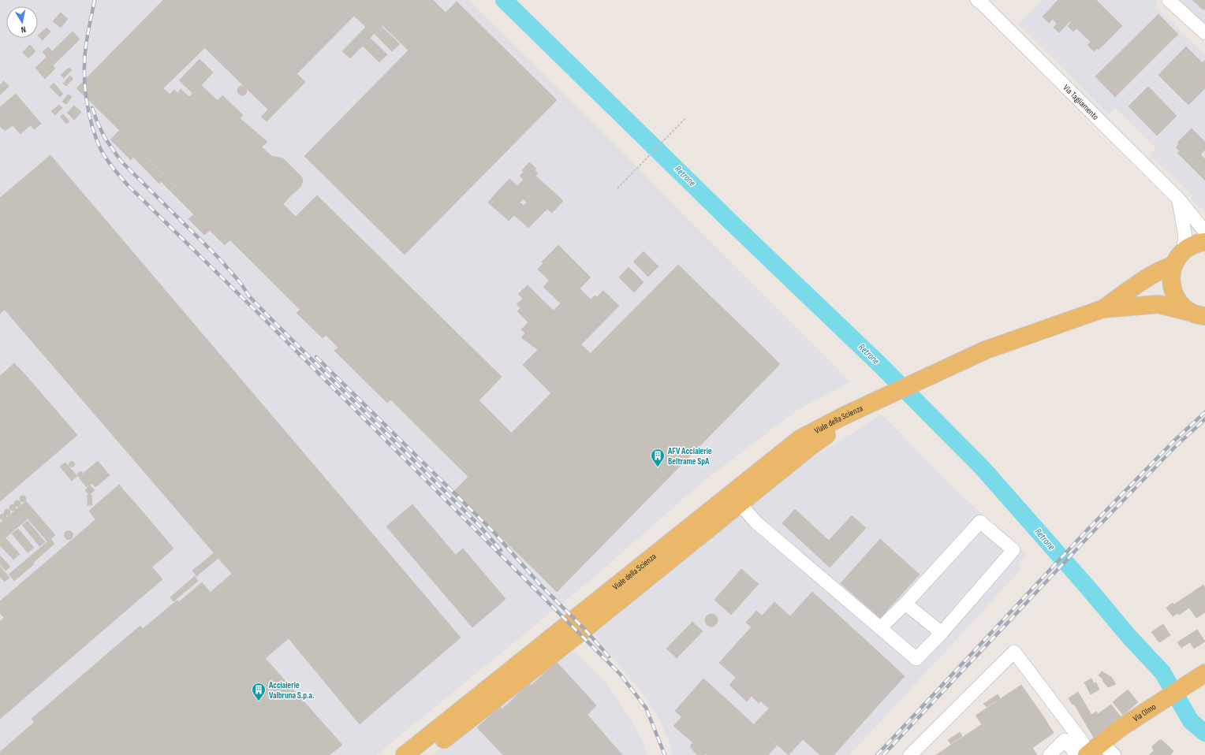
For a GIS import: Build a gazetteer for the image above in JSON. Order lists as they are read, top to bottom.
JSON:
{
  "streets": {
    "main road": ["Viale della Scienza", "Via Olmo"],
    "street": ["Via Tagliamento"]
  },
  "water": ["Retrone"],
  "places": {
    "building": ["AFV Acciaierie Beltrame SpA", "Acciaierie Valbruna S.p.a."]
  },
  "north": "bottom"
}
